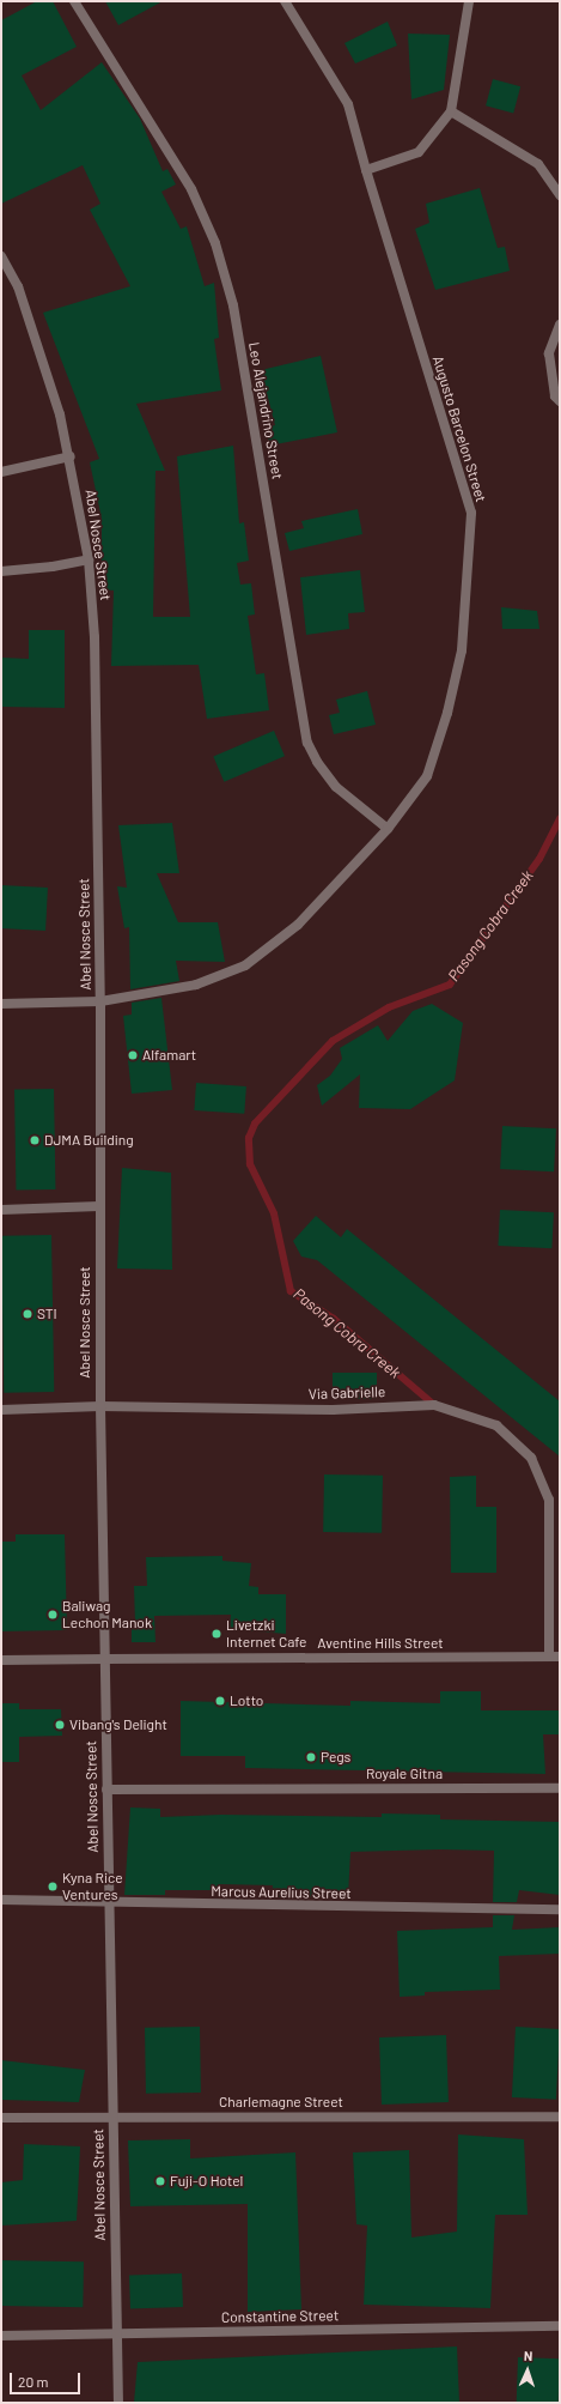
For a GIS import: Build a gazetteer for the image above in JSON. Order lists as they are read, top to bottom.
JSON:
{
  "streets": {
    "street": [
      "Leo Alejandrino Street",
      "Augusto Barcelon Street",
      "Abel Nosce Street",
      "Via Gabrielle",
      "Aventine Hills Street",
      "Royale Gitna",
      "Marcus Aurelius Street",
      "Charlemagne Street",
      "Constantine Street"
    ]
  },
  "crossings": [
    ["Leo Alejandrino Street", "Augusto Barcelon Street"],
    ["Augusto Barcelon Street", "Abel Nosce Street"],
    ["Abel Nosce Street", "Via Gabrielle"],
    ["Abel Nosce Street", "Aventine Hills Street"],
    ["Abel Nosce Street", "Royale Gitna"],
    ["Abel Nosce Street", "Marcus Aurelius Street"],
    ["Abel Nosce Street", "Charlemagne Street"],
    ["Abel Nosce Street", "Constantine Street"],
    ["Via Gabrielle", "Aventine Hills Street"]
  ],
  "water": ["Pasong Cobra Creek"],
  "places": [
    "Alfamart",
    "DJMA Building",
    "STI",
    "Baliwag Lechon Manok",
    "Livetzki Internet Cafe",
    "Lotto",
    "Vibang's Delight",
    "Pegs",
    "Kyna Rice Ventures",
    "Fuji-O Hotel"
  ],
  "scale_bar": "20 m",
  "north": "top"
}
